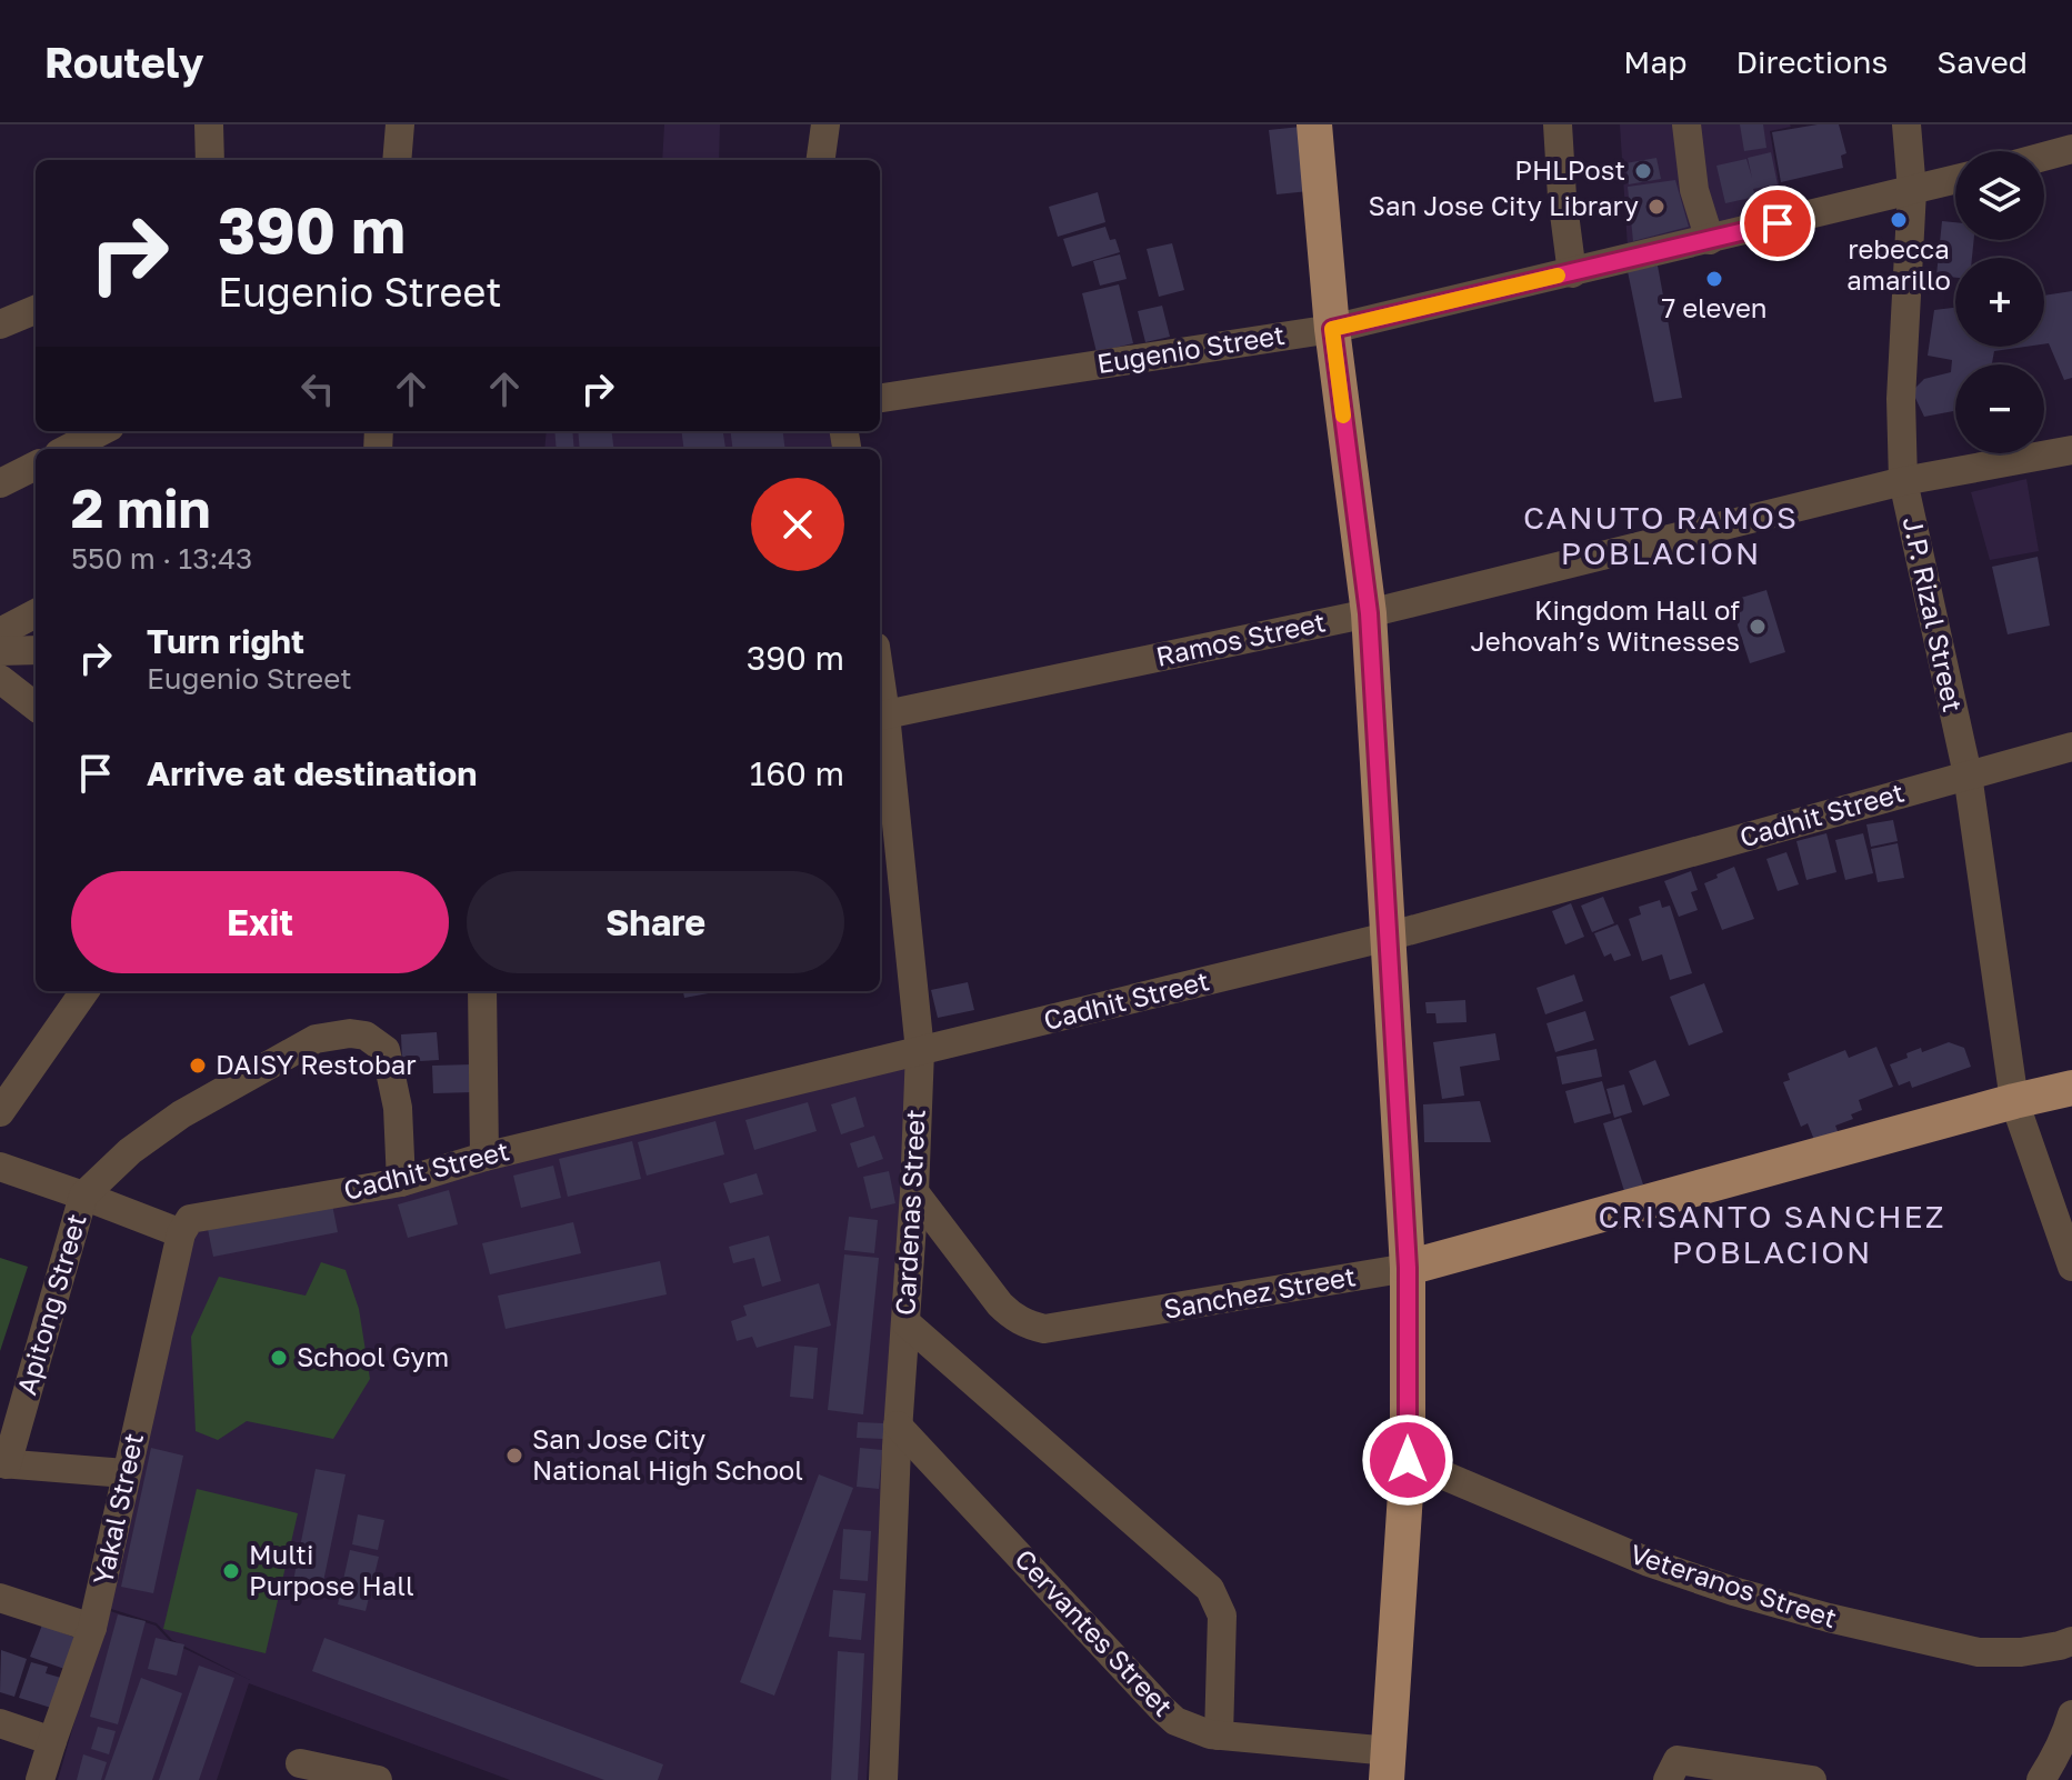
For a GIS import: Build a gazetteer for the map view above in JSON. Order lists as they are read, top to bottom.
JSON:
{
  "streets": {
    "main road": ["Sanchez Street"],
    "street": [
      "Eugenio Street",
      "J.P. Rizal Street",
      "Ramos Street",
      "Cadhit Street",
      "Cardenas Street",
      "Apitong Street",
      "Yakal Street",
      "Veteranos Street",
      "Cervantes Street"
    ]
  },
  "crossings": [
    ["Eugenio Street", "J.P. Rizal Street"],
    ["J.P. Rizal Street", "Ramos Street"],
    ["J.P. Rizal Street", "Cadhit Street"],
    ["J.P. Rizal Street", "Sanchez Street"],
    ["Ramos Street", "Cardenas Street"],
    ["Cadhit Street", "Cardenas Street"],
    ["Cadhit Street", "Yakal Street"],
    ["Cardenas Street", "Sanchez Street"],
    ["Cardenas Street", "Cervantes Street"]
  ],
  "districts": ["CANUTO RAMOS POBLACION", "CRISANTO SANCHEZ POBLACION"],
  "places": [
    "PHLPost",
    "San Jose City Library",
    "rebecca amarillo",
    "7 eleven",
    "Kingdom Hall of Jehovah’s Witnesses",
    "DAISY Restobar",
    "School Gym",
    "San Jose City National High School",
    "Multi Purpose Hall"
  ],
  "page": {
    "header": "Routely",
    "nav": ["Map", "Directions", "Saved"],
    "map_buttons": ["+", "−"],
    "turn": ["390 m", "Eugenio Street"],
    "heading": ["2 min", "550 m · 13:43"],
    "list": [
      {
        "name": "Turn right",
        "note": "Eugenio Street",
        "value": "390 m"
      },
      {
        "name": "Arrive at destination",
        "value": "160 m"
      }
    ],
    "buttons": ["Exit", "Share"]
  }
}
